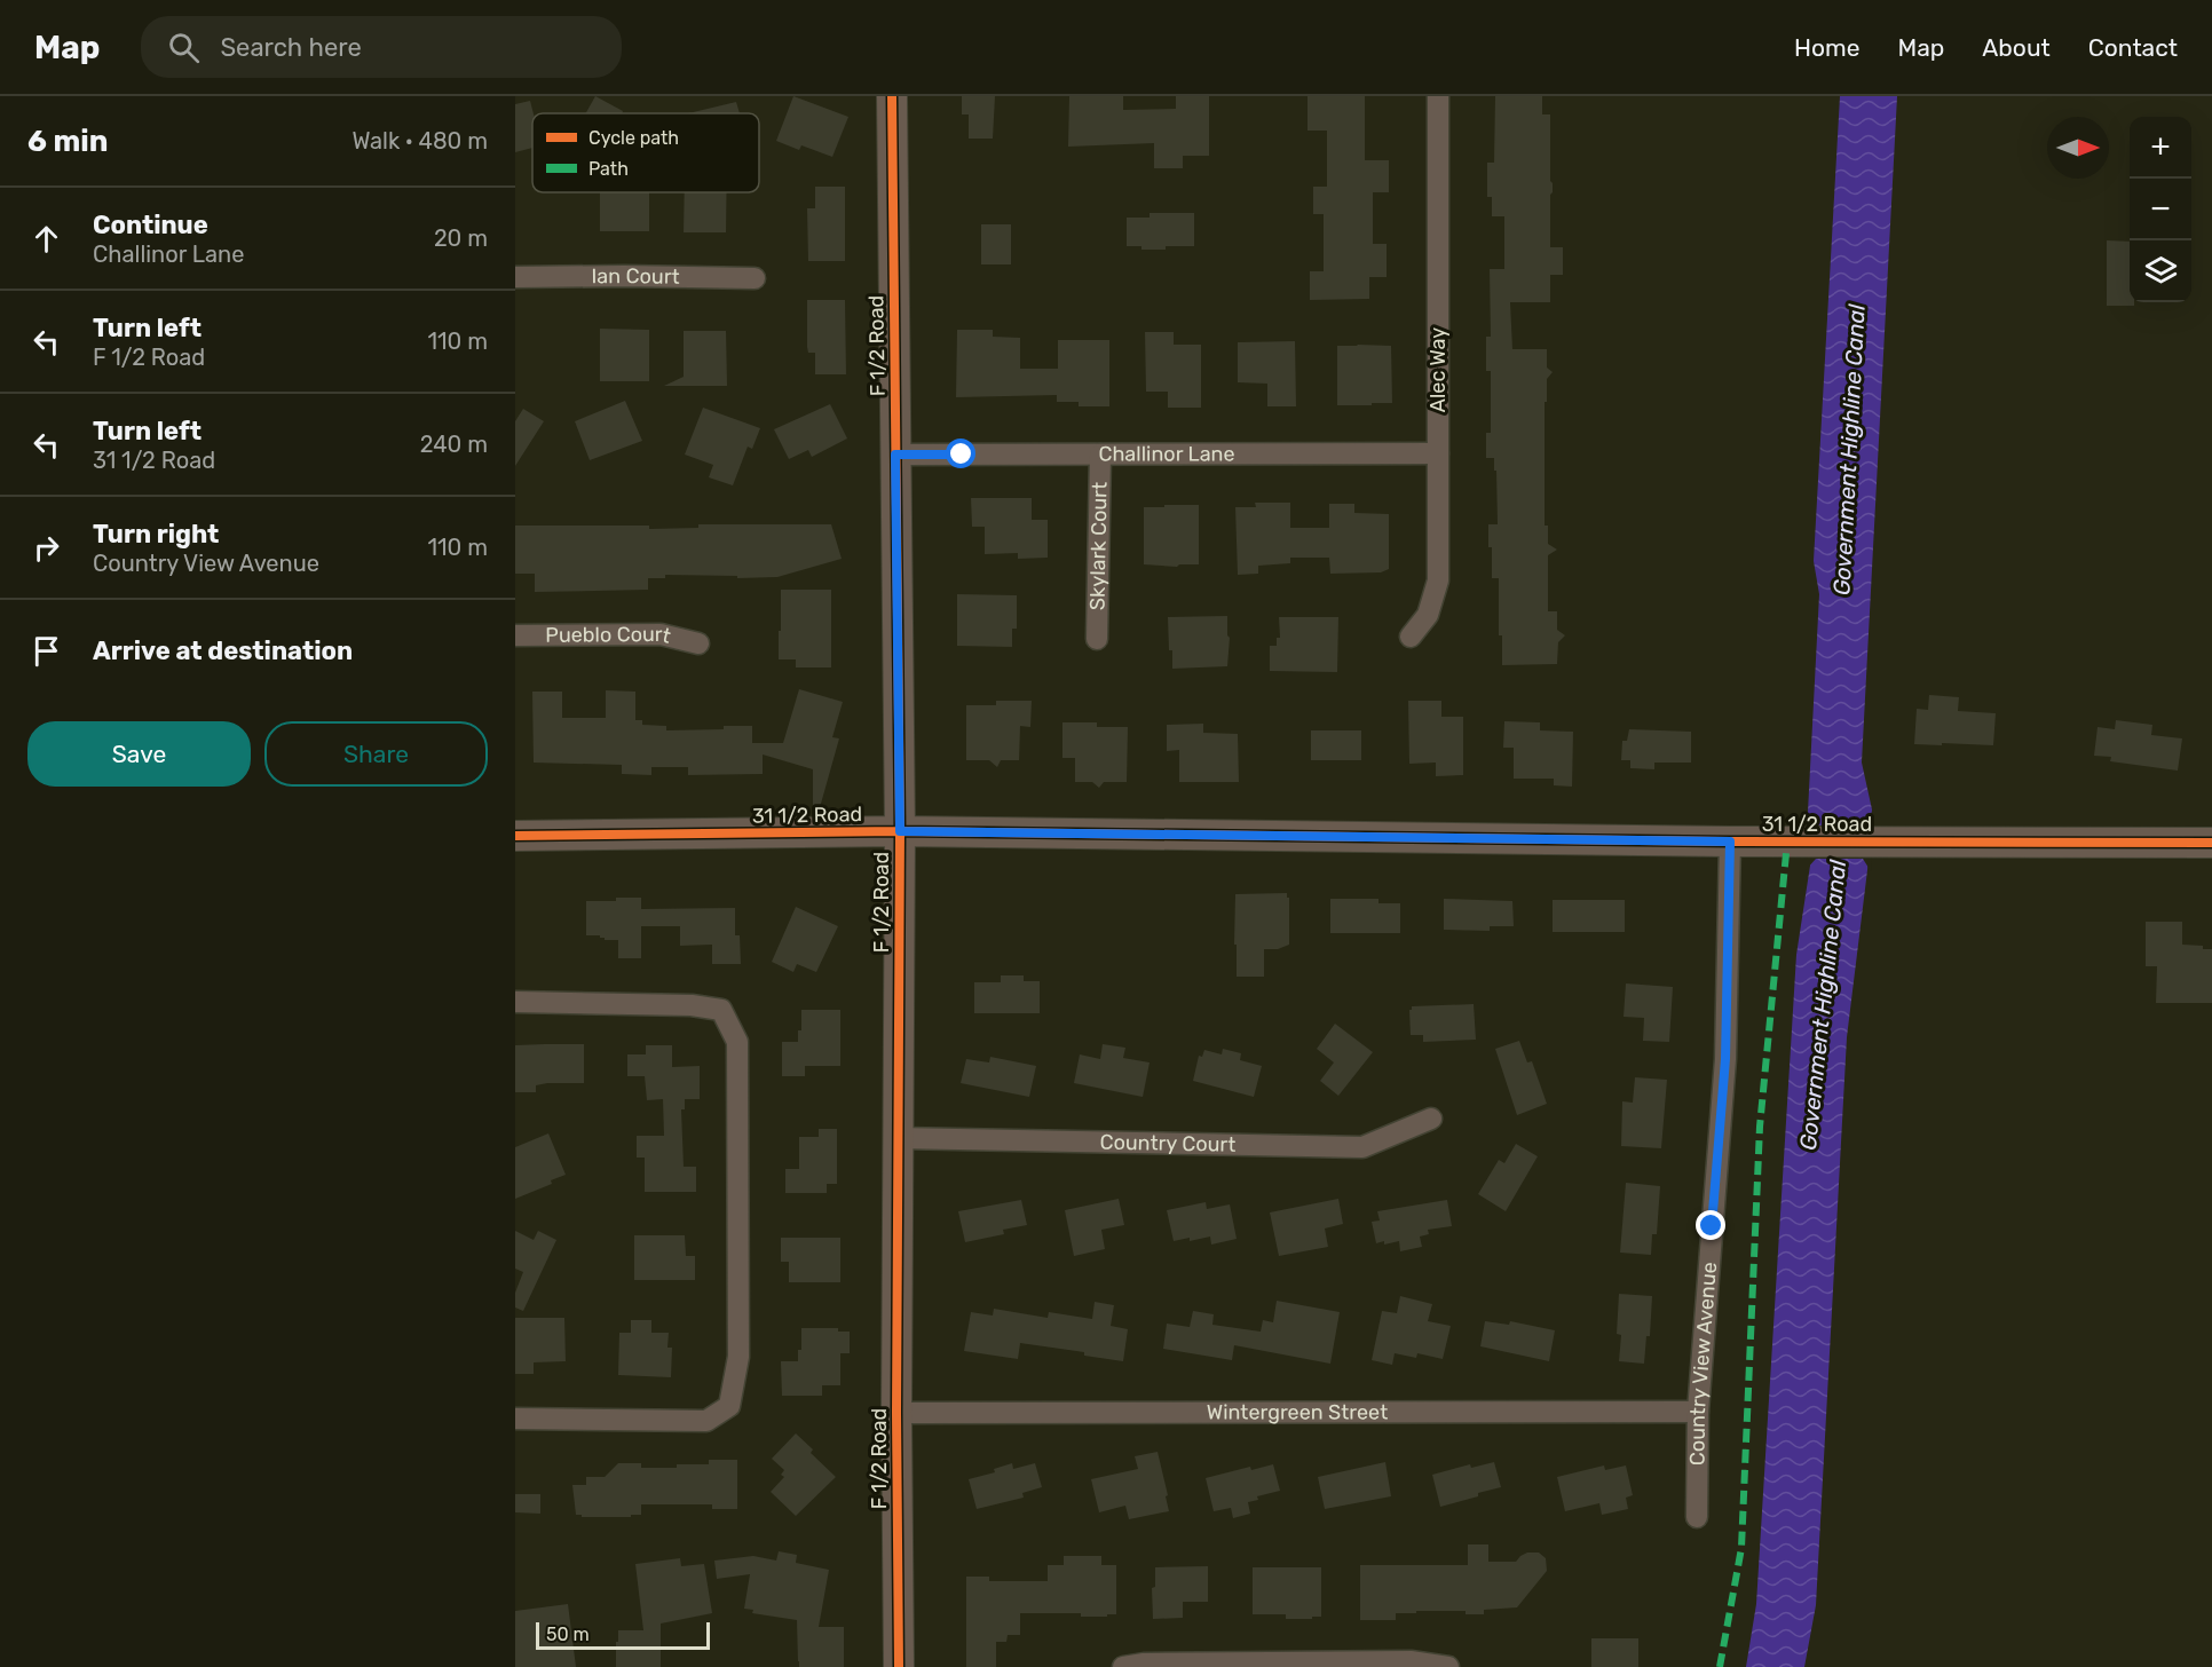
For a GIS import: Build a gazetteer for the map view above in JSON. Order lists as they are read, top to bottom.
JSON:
{
  "streets": {
    "street": [
      "Ian Court",
      "F 1/2 Road",
      "Alec Way",
      "Challinor Lane",
      "Skylark Court",
      "Pueblo Court",
      "31 1/2 Road",
      "Country Court",
      "Country View Avenue",
      "Wintergreen Street"
    ]
  },
  "crossings": [
    ["F 1/2 Road", "Challinor Lane"],
    ["F 1/2 Road", "31 1/2 Road"],
    ["F 1/2 Road", "Country Court"],
    ["F 1/2 Road", "Wintergreen Street"],
    ["Alec Way", "Challinor Lane"],
    ["Challinor Lane", "Skylark Court"],
    ["31 1/2 Road", "Country View Avenue"],
    ["Country View Avenue", "Wintergreen Street"]
  ],
  "water": ["Government Highline Canal"],
  "legend": ["Cycle path", "Path"],
  "scale_bar": "50 m",
  "north": "right",
  "page": {
    "header": "Map",
    "search": "Search here",
    "nav": [
      "Home",
      "Map",
      "About",
      "Contact"
    ],
    "heading": ["6 min", "Walk · 480 m"],
    "map_buttons": ["+", "−"],
    "list": [
      ["Continue", "Challinor Lane", "20 m"],
      ["Turn left", "F 1/2 Road", "110 m"],
      ["Turn left", "31 1/2 Road", "240 m"],
      ["Turn right", "Country View Avenue", "110 m"],
      "Arrive at destination"
    ],
    "buttons": ["Save", "Share"],
    "scale": "50 m"
  }
}
